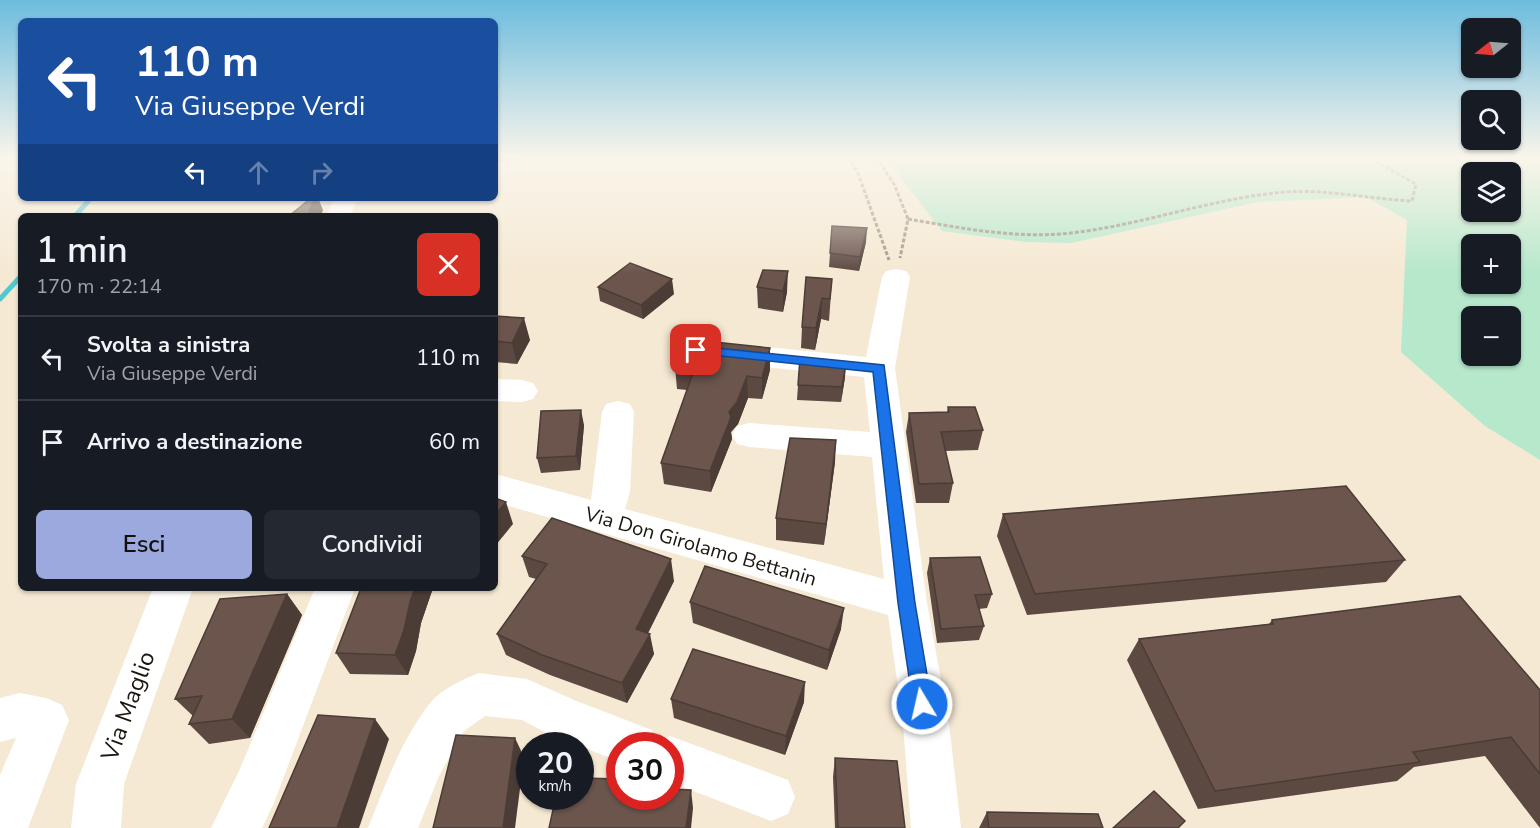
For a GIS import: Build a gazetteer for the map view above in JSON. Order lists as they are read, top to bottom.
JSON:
{
  "streets": {
    "street": ["Via Don Girolamo Bettanin", "Via Maglio"]
  },
  "north": "left",
  "page": {
    "map_buttons": ["+", "−"],
    "turn": ["110 m", "Via Giuseppe Verdi"],
    "heading": ["1 min", "170 m · 22:14"],
    "list": [
      {
        "name": "Svolta a sinistra",
        "note": "Via Giuseppe Verdi",
        "value": "110 m"
      },
      {
        "name": "Arrivo a destinazione",
        "value": "60 m"
      }
    ],
    "buttons": ["Esci", "Condividi"],
    "speed": "20 km/h",
    "limit": "30"
  }
}
